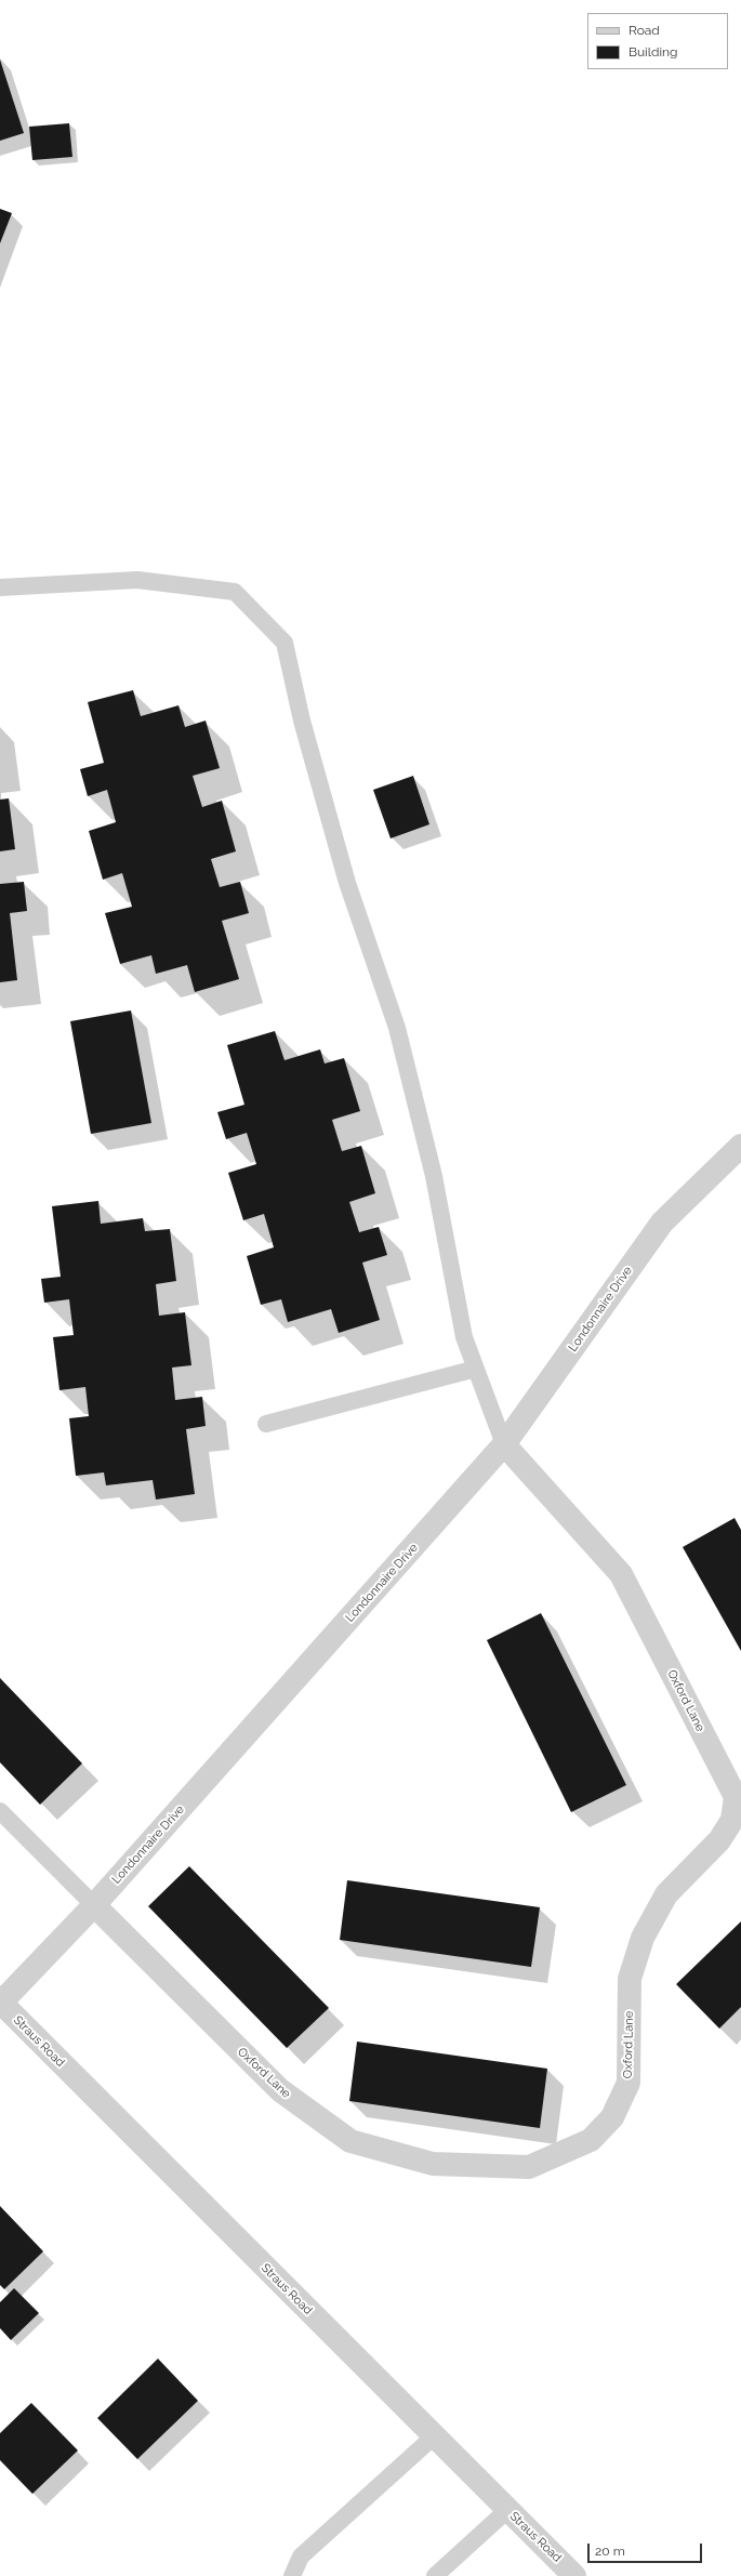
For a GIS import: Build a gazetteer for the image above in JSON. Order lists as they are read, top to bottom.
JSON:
{
  "streets": {
    "street": ["Londonnaire Drive", "Oxford Lane", "Straus Road"]
  },
  "crossings": [
    ["Londonnaire Drive", "Oxford Lane"],
    ["Londonnaire Drive", "Straus Road"]
  ],
  "legend": ["Road", "Building"],
  "scale_bar": "20 m"
}
